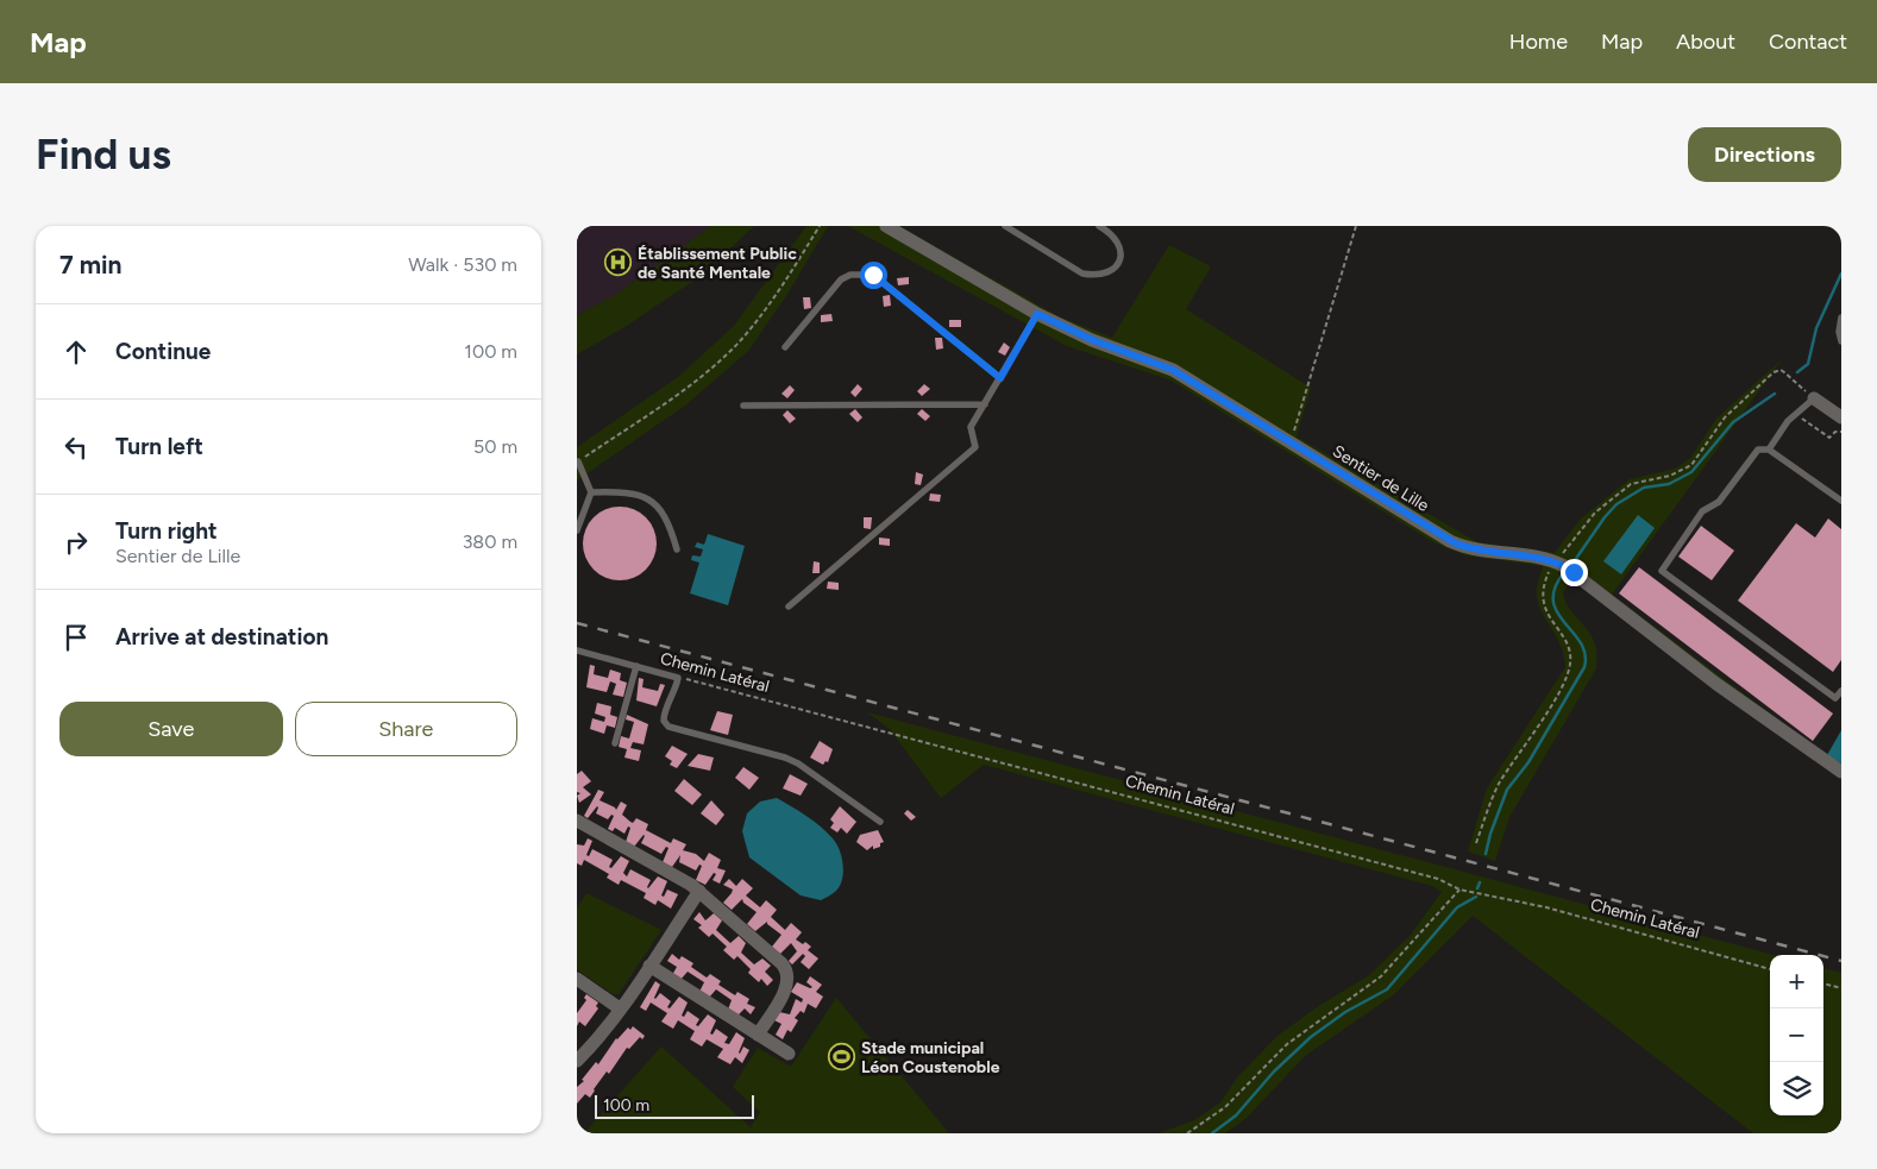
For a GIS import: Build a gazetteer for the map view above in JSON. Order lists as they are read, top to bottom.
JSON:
{
  "streets": {
    "street": ["Sentier de Lille"],
    "lane": ["Chemin Latéral"]
  },
  "places": {
    "hospital": ["Établissement Public de Santé Mentale"],
    "sports": ["Stade municipal Léon Coustenoble"]
  },
  "scale_bar": "100 m",
  "page": {
    "header": "Map",
    "nav": [
      "Home",
      "Map",
      "About",
      "Contact"
    ],
    "buttons": [
      "Directions",
      ["Save", "Share"]
    ],
    "title": "Find us",
    "heading": ["7 min", "Walk · 530 m"],
    "list": [
      ["Continue", "100 m"],
      ["Turn left", "50 m"],
      ["Turn right", "Sentier de Lille", "380 m"],
      "Arrive at destination"
    ],
    "map_buttons": ["+", "−"],
    "scale": "100 m"
  }
}
